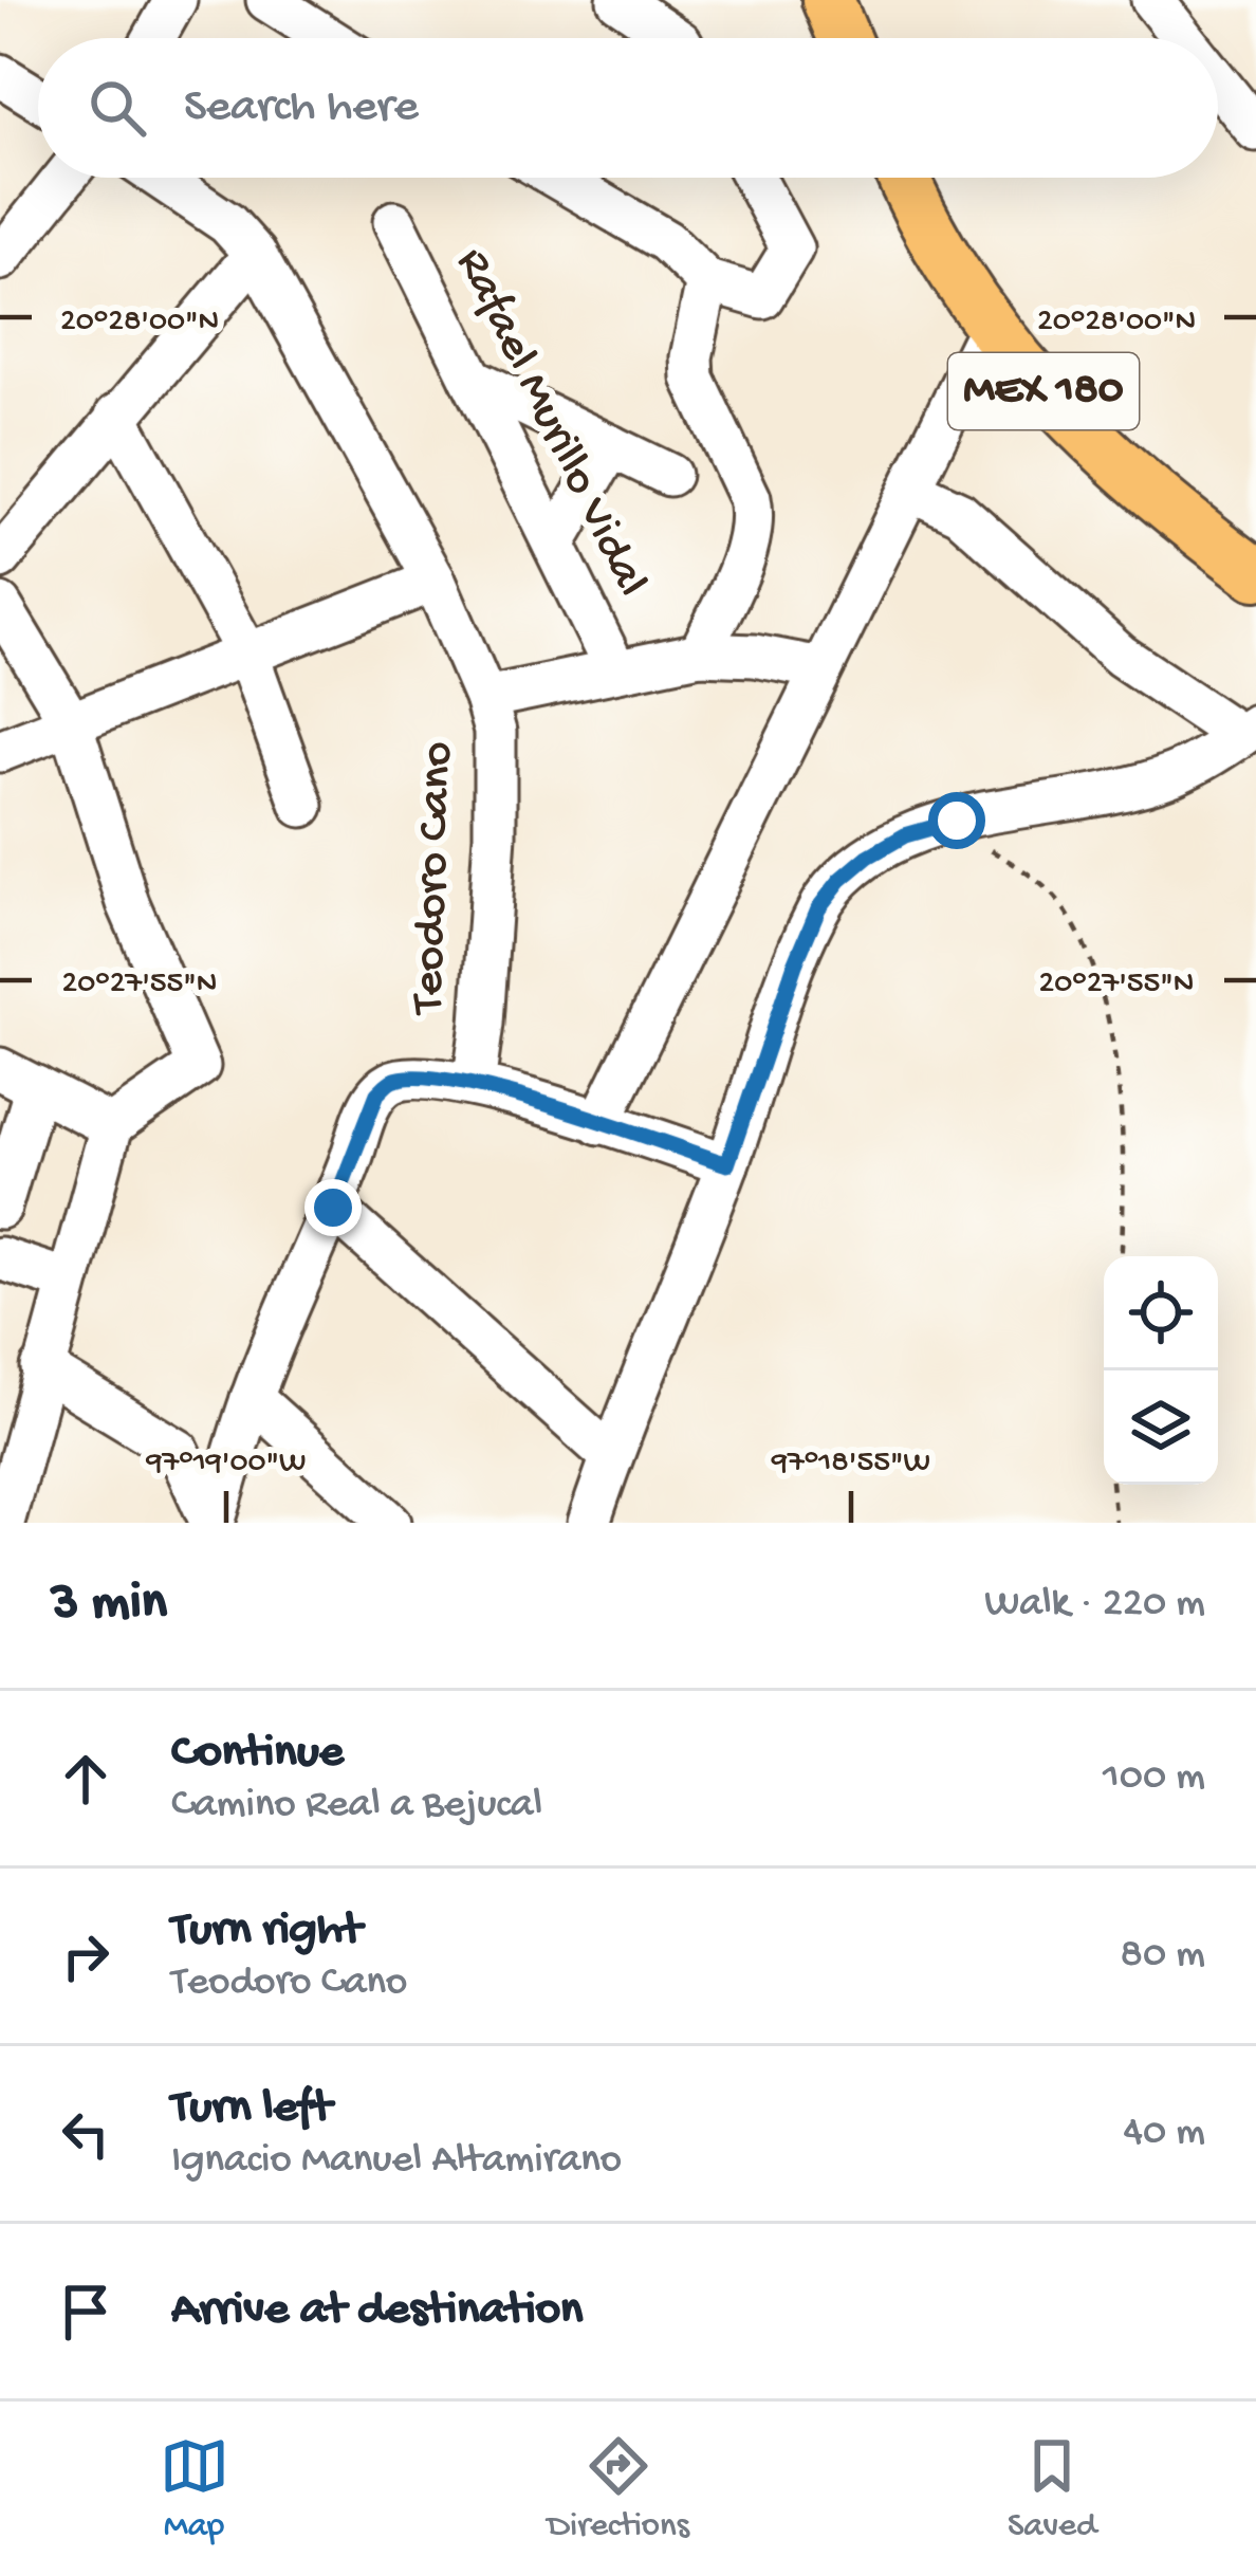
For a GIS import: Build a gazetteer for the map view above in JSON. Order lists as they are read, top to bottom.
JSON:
{
  "streets": {
    "main road": ["MEX 180"],
    "street": ["Rafael Murillo Vidal", "Teodoro Cano"]
  },
  "page": {
    "search": "Search here",
    "heading": ["3 min", "Walk · 220 m"],
    "list": [
      ["Continue", "Camino Real a Bejucal", "100 m"],
      ["Turn right", "Teodoro Cano", "80 m"],
      ["Turn left", "Ignacio Manuel Altamirano", "40 m"],
      "Arrive at destination"
    ],
    "nav": ["Map", "Directions", "Saved"]
  },
  "coordinates": [
    "20°28'00\"N",
    "20°27'55\"N",
    "97°19'00\"W",
    "97°18'55\"W"
  ]
}
